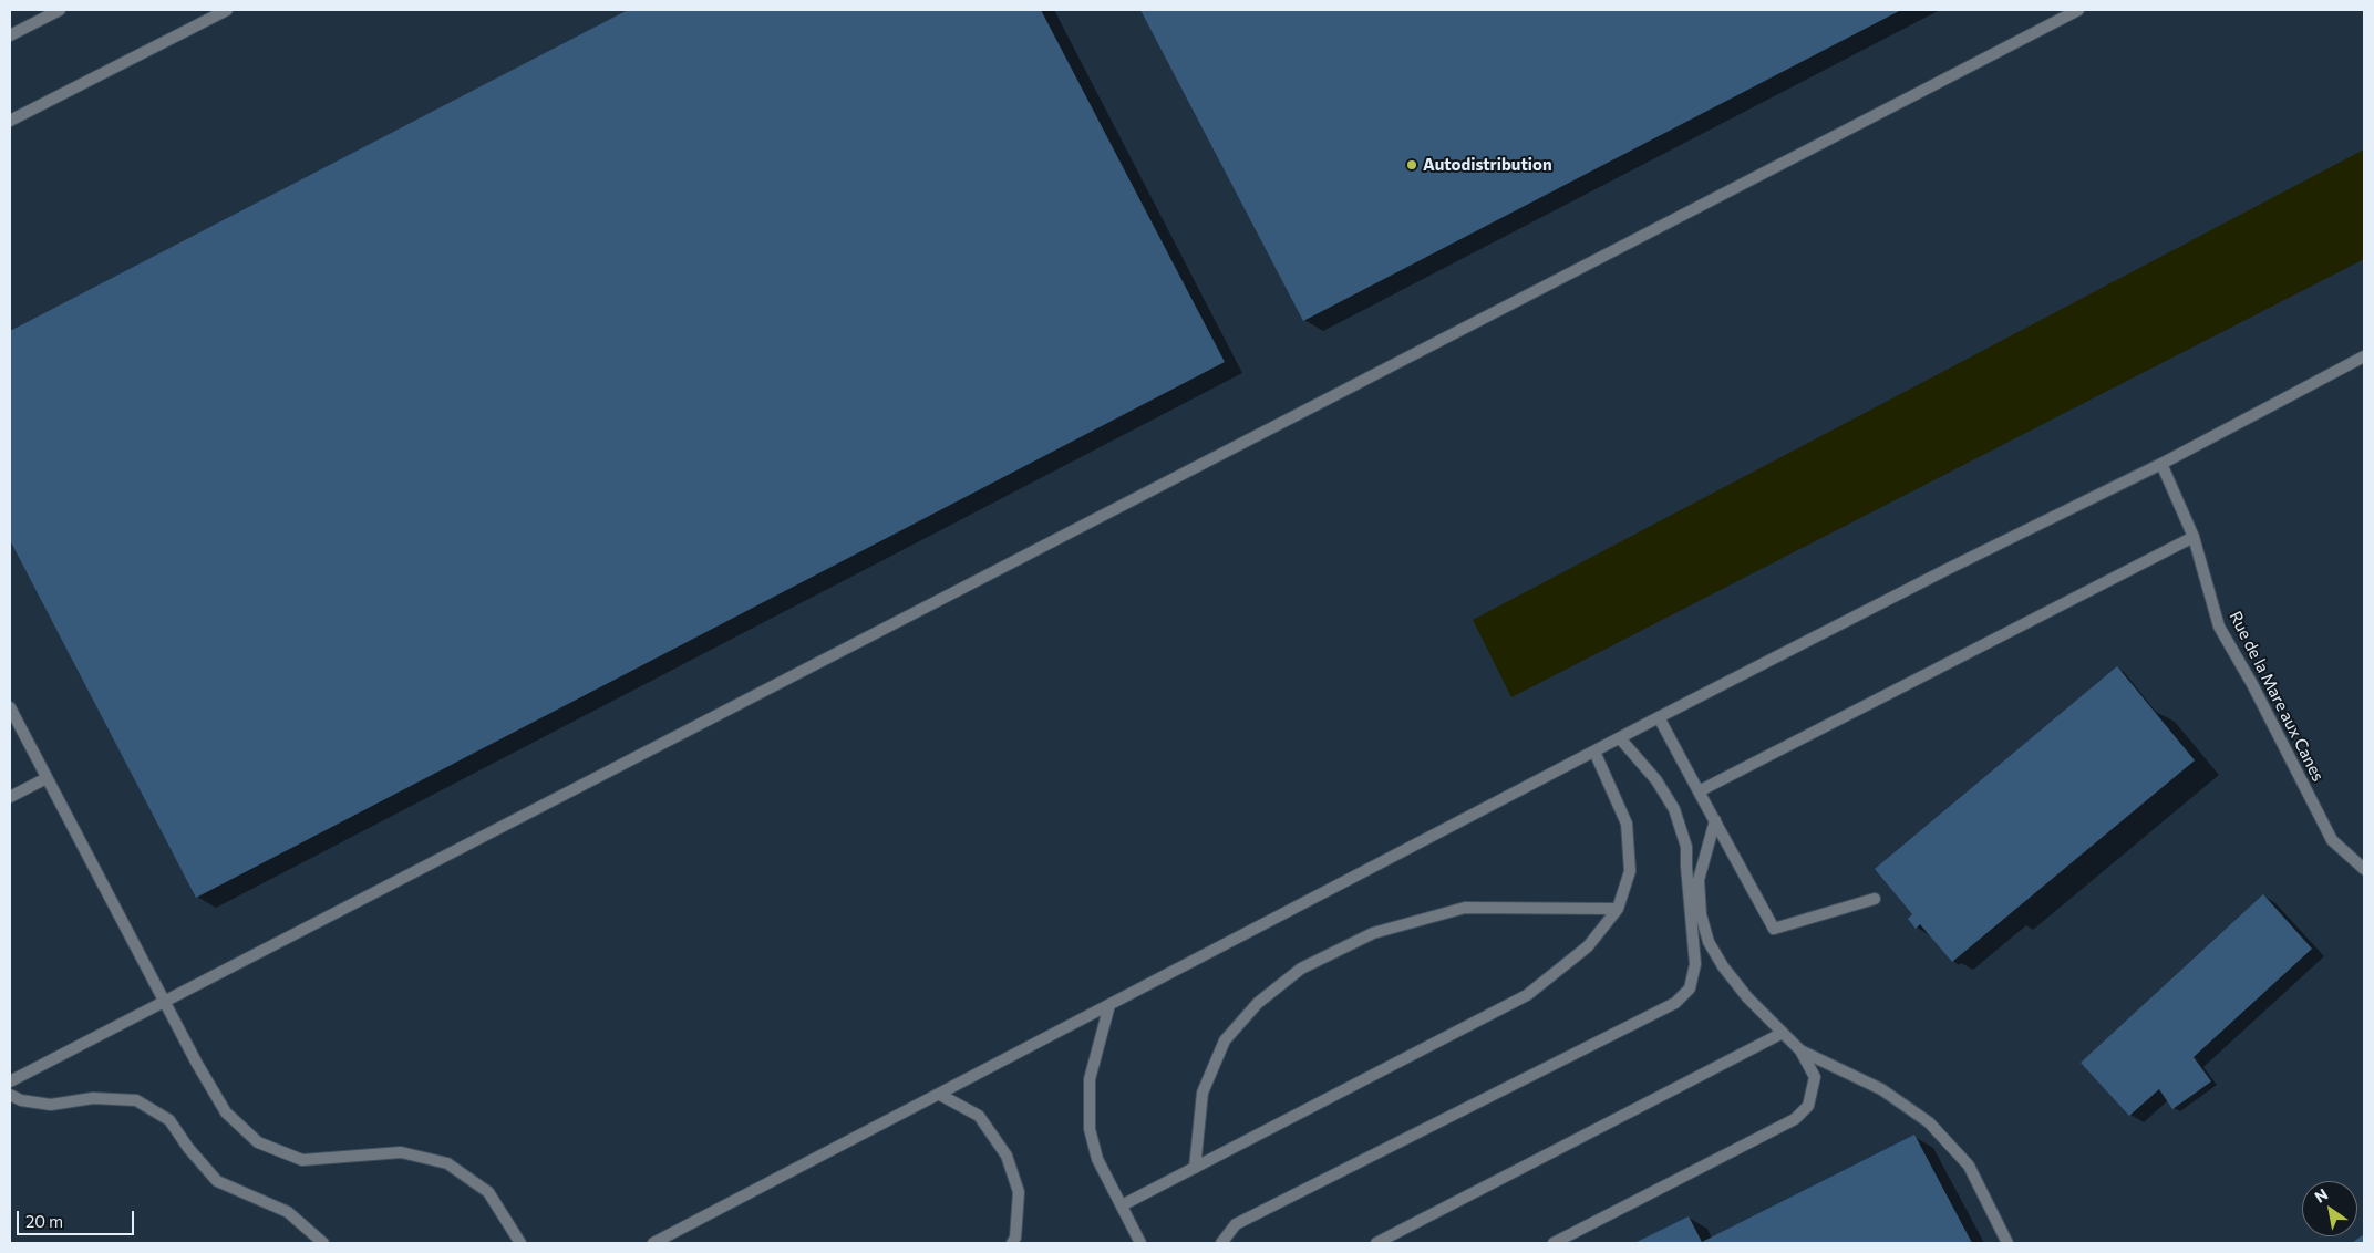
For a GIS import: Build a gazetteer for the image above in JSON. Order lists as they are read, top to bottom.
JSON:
{
  "streets": {
    "street": ["Rue de la Mare aux Canes"]
  },
  "places": ["Autodistribution"],
  "scale_bar": "20 m",
  "north": "top left"
}
